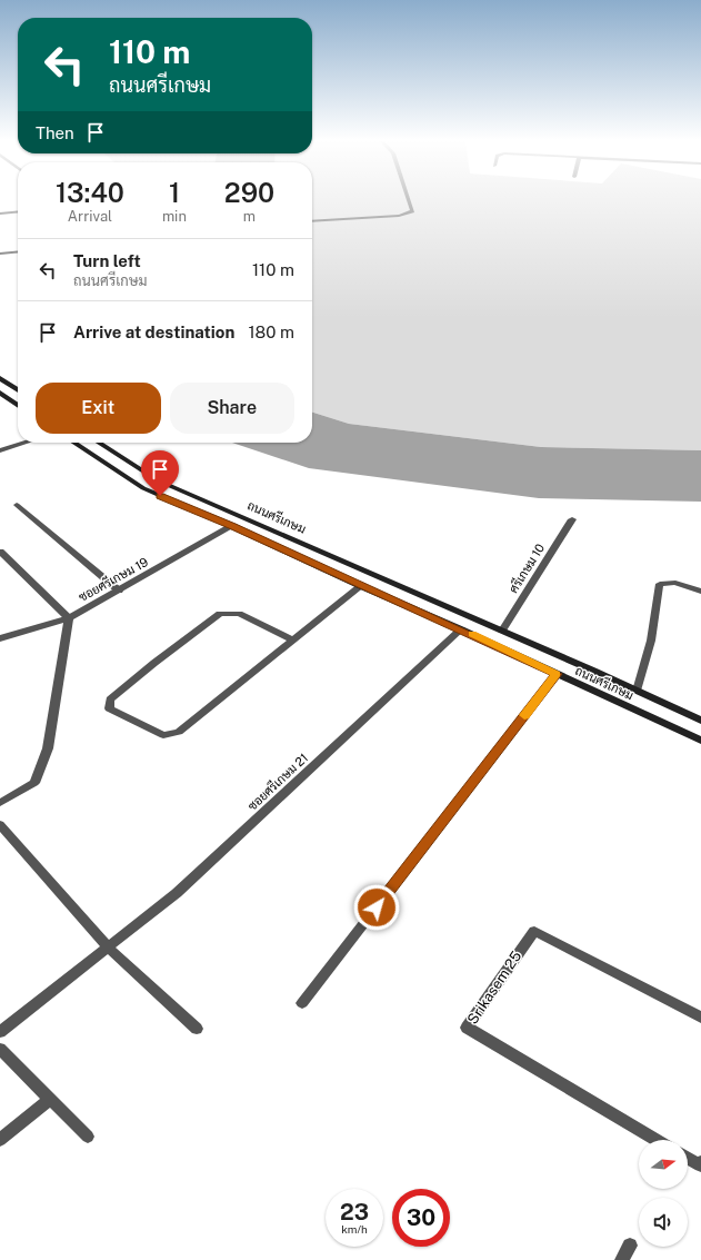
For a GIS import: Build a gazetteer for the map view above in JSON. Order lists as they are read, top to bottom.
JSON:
{
  "streets": {
    "main road": ["ถนนศรีเกษม"],
    "street": [
      "ศรีเกษม 10",
      "ซอยศรีเกษม 19",
      "ซอยศรีเกษม 21",
      "Srikasem 25"
    ]
  },
  "crossings": [
    ["ถนนศรีเกษม", "ศรีเกษม 10"],
    ["ถนนศรีเกษม", "ซอยศรีเกษม 19"],
    ["ถนนศรีเกษม", "ซอยศรีเกษม 21"]
  ],
  "north": "right",
  "page": {
    "turn": ["110 m", "ถนนศรีเกษม"],
    "then": "Then",
    "eta": [
      "13:40",
      "Arrival",
      "1",
      "min",
      "290",
      "m"
    ],
    "list": [
      {
        "name": "Turn left",
        "note": "ถนนศรีเกษม",
        "value": "110 m"
      },
      {
        "name": "Arrive at destination",
        "value": "180 m"
      }
    ],
    "buttons": ["Exit", "Share"],
    "speed": "23 km/h",
    "limit": "30"
  }
}
